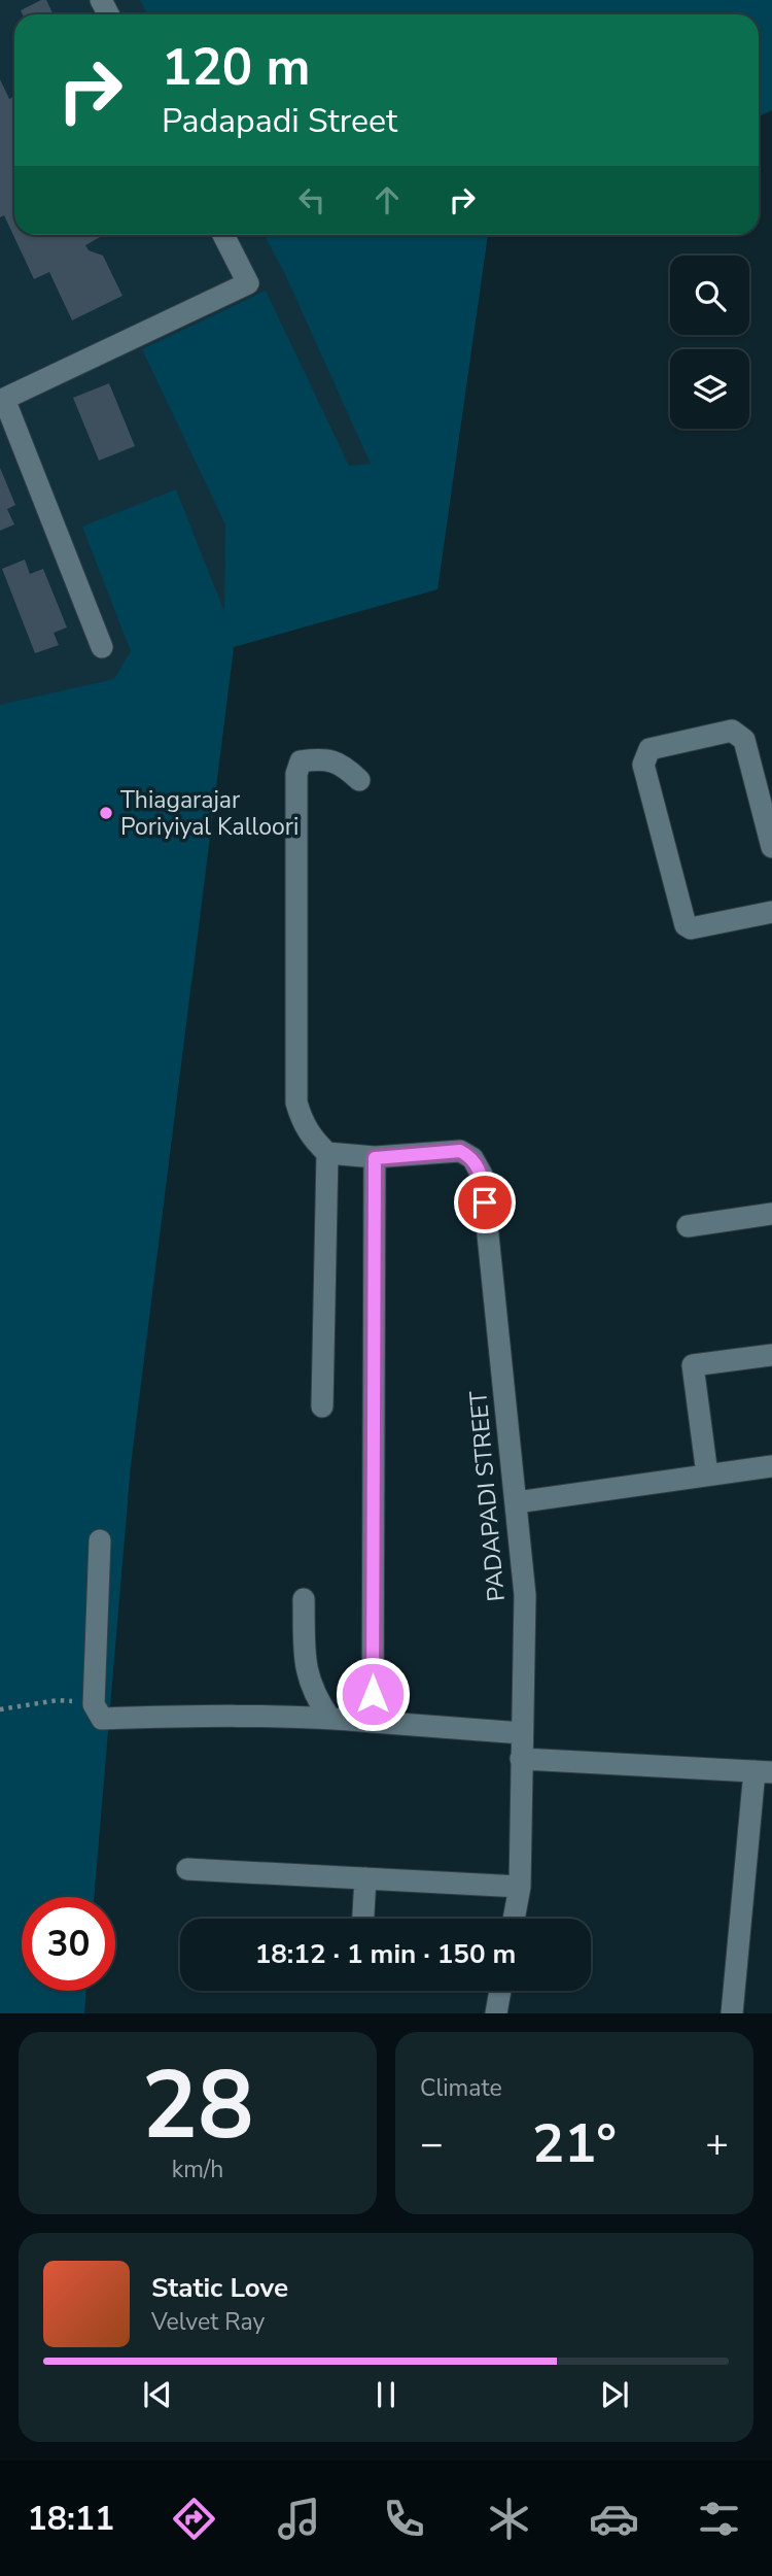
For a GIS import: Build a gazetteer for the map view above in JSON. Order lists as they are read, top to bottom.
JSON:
{
  "streets": {
    "street": ["PADAPADI STREET"]
  },
  "places": ["Thiagarajar Poriyiyal Kalloori"],
  "page": {
    "turn": ["120 m", "Padapadi Street"],
    "limit": "30",
    "trip": "18:12 · 1 min · 150 m",
    "tile": [
      ["28", "km/h"],
      "Climate"
    ],
    "heat": ["−", "21°", "+"],
    "song": ["Static Love", "Velvet Ray"],
    "tabs": "18:11"
  }
}
